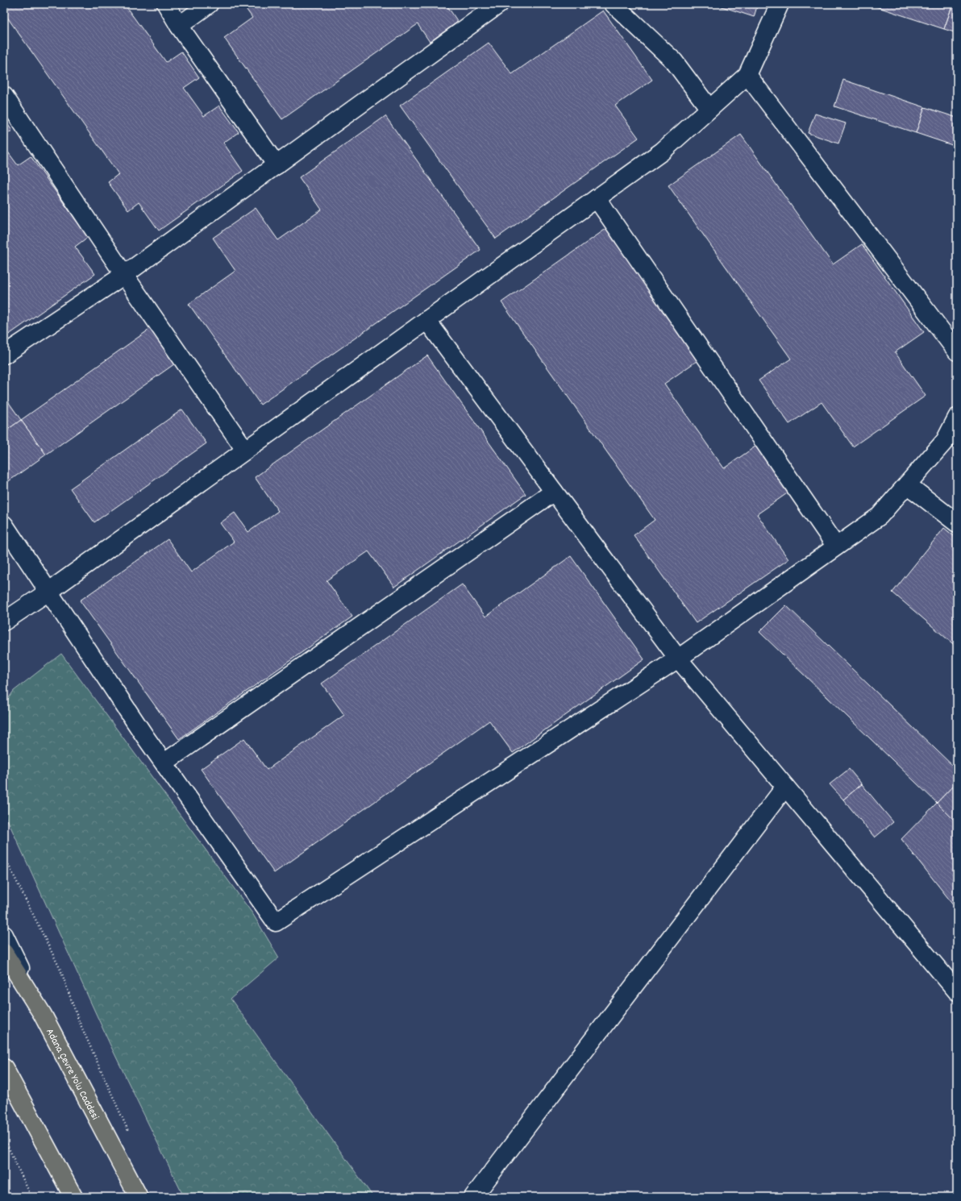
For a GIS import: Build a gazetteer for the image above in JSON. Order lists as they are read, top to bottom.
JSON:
{
  "streets": {
    "highway": ["Adana Çevre Yolu Caddesi"]
  }
}
